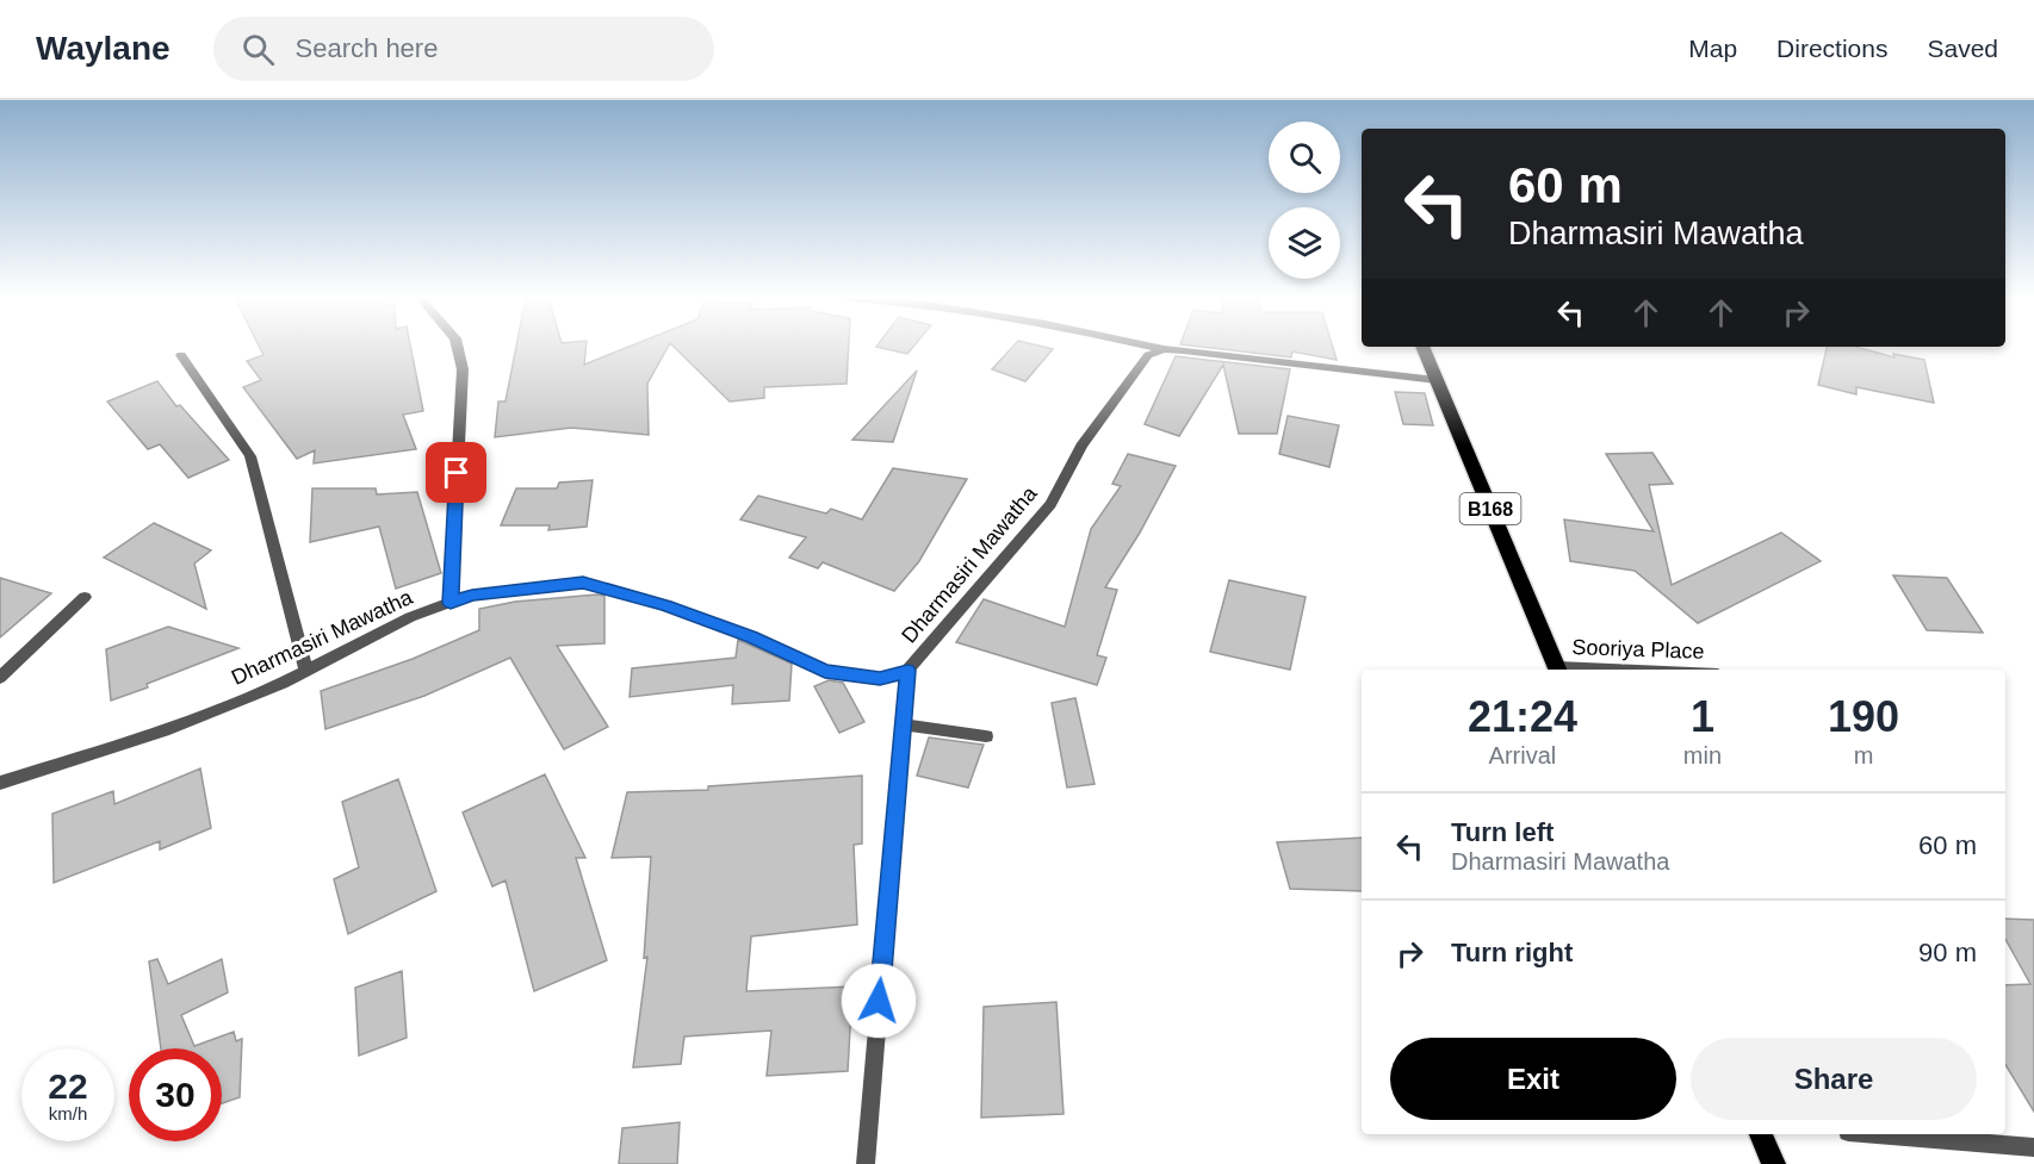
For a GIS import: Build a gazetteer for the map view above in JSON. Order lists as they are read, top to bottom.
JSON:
{
  "streets": {
    "main road": ["B168"],
    "street": ["Dharmasiri Mawatha"]
  },
  "page": {
    "header": "Waylane",
    "search": "Search here",
    "nav": ["Map", "Directions", "Saved"],
    "turn": ["60 m", "Dharmasiri Mawatha"],
    "eta": [
      "21:24",
      "Arrival",
      "1",
      "min",
      "190",
      "m"
    ],
    "list": [
      {
        "name": "Turn left",
        "note": "Dharmasiri Mawatha",
        "value": "60 m"
      },
      {
        "name": "Turn right",
        "value": "90 m"
      }
    ],
    "buttons": ["Exit", "Share"],
    "speed": "22 km/h",
    "limit": "30"
  }
}
